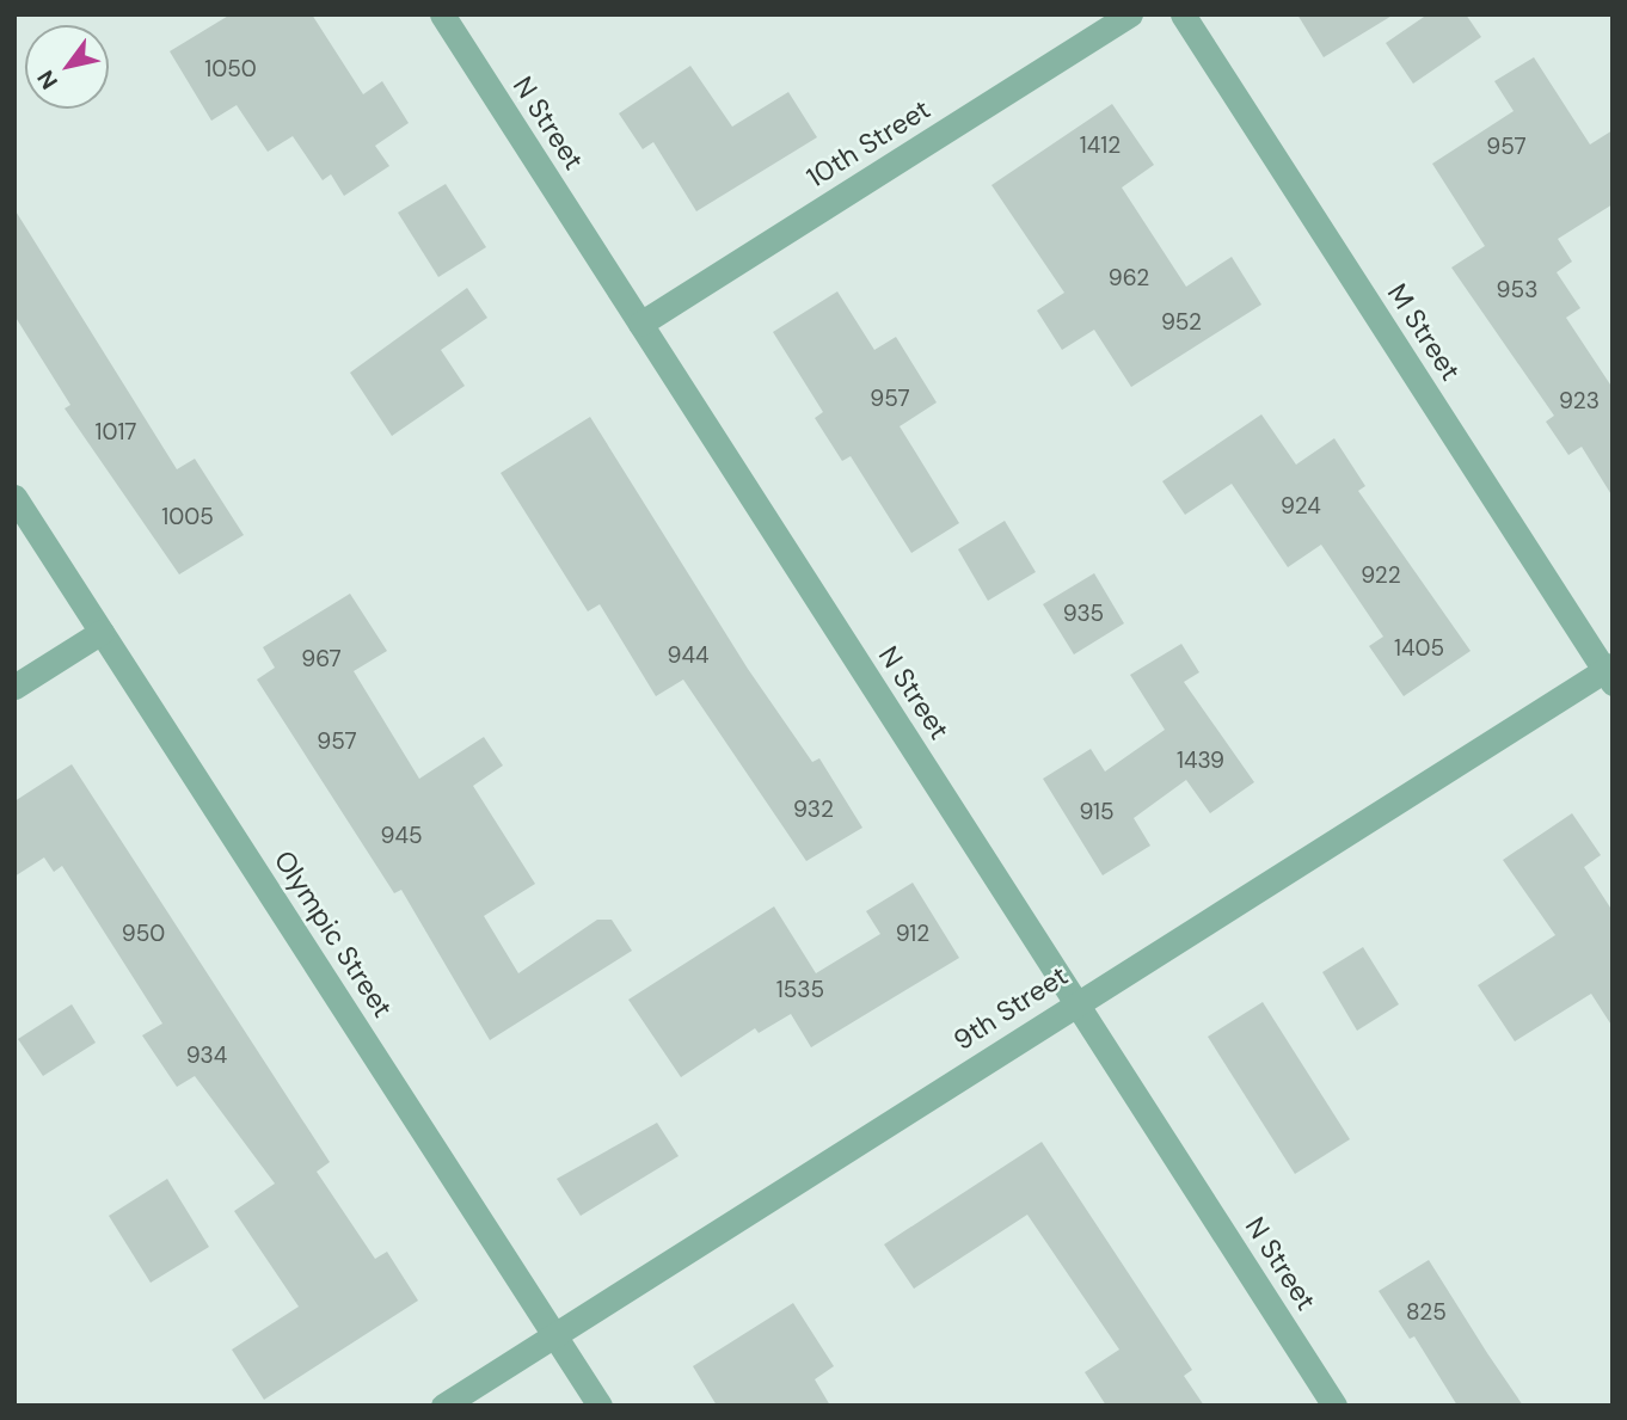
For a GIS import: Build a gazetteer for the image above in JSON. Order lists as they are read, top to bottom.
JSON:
{
  "streets": {
    "street": [
      "N Street",
      "10th Street",
      "M Street",
      "Olympic Street",
      "9th Street"
    ]
  },
  "crossings": [
    ["N Street", "10th Street"],
    ["N Street", "9th Street"],
    ["M Street", "9th Street"],
    ["Olympic Street", "9th Street"]
  ],
  "house_numbers": [
    "1050",
    "1412",
    "957",
    "962",
    "953",
    "952",
    "957",
    "923",
    "1017",
    "924",
    "1005",
    "922",
    "935",
    "1405",
    "944",
    "967",
    "957",
    "1439",
    "932",
    "915",
    "945",
    "950",
    "912",
    "1535",
    "934",
    "825"
  ],
  "north": "bottom left"
}
